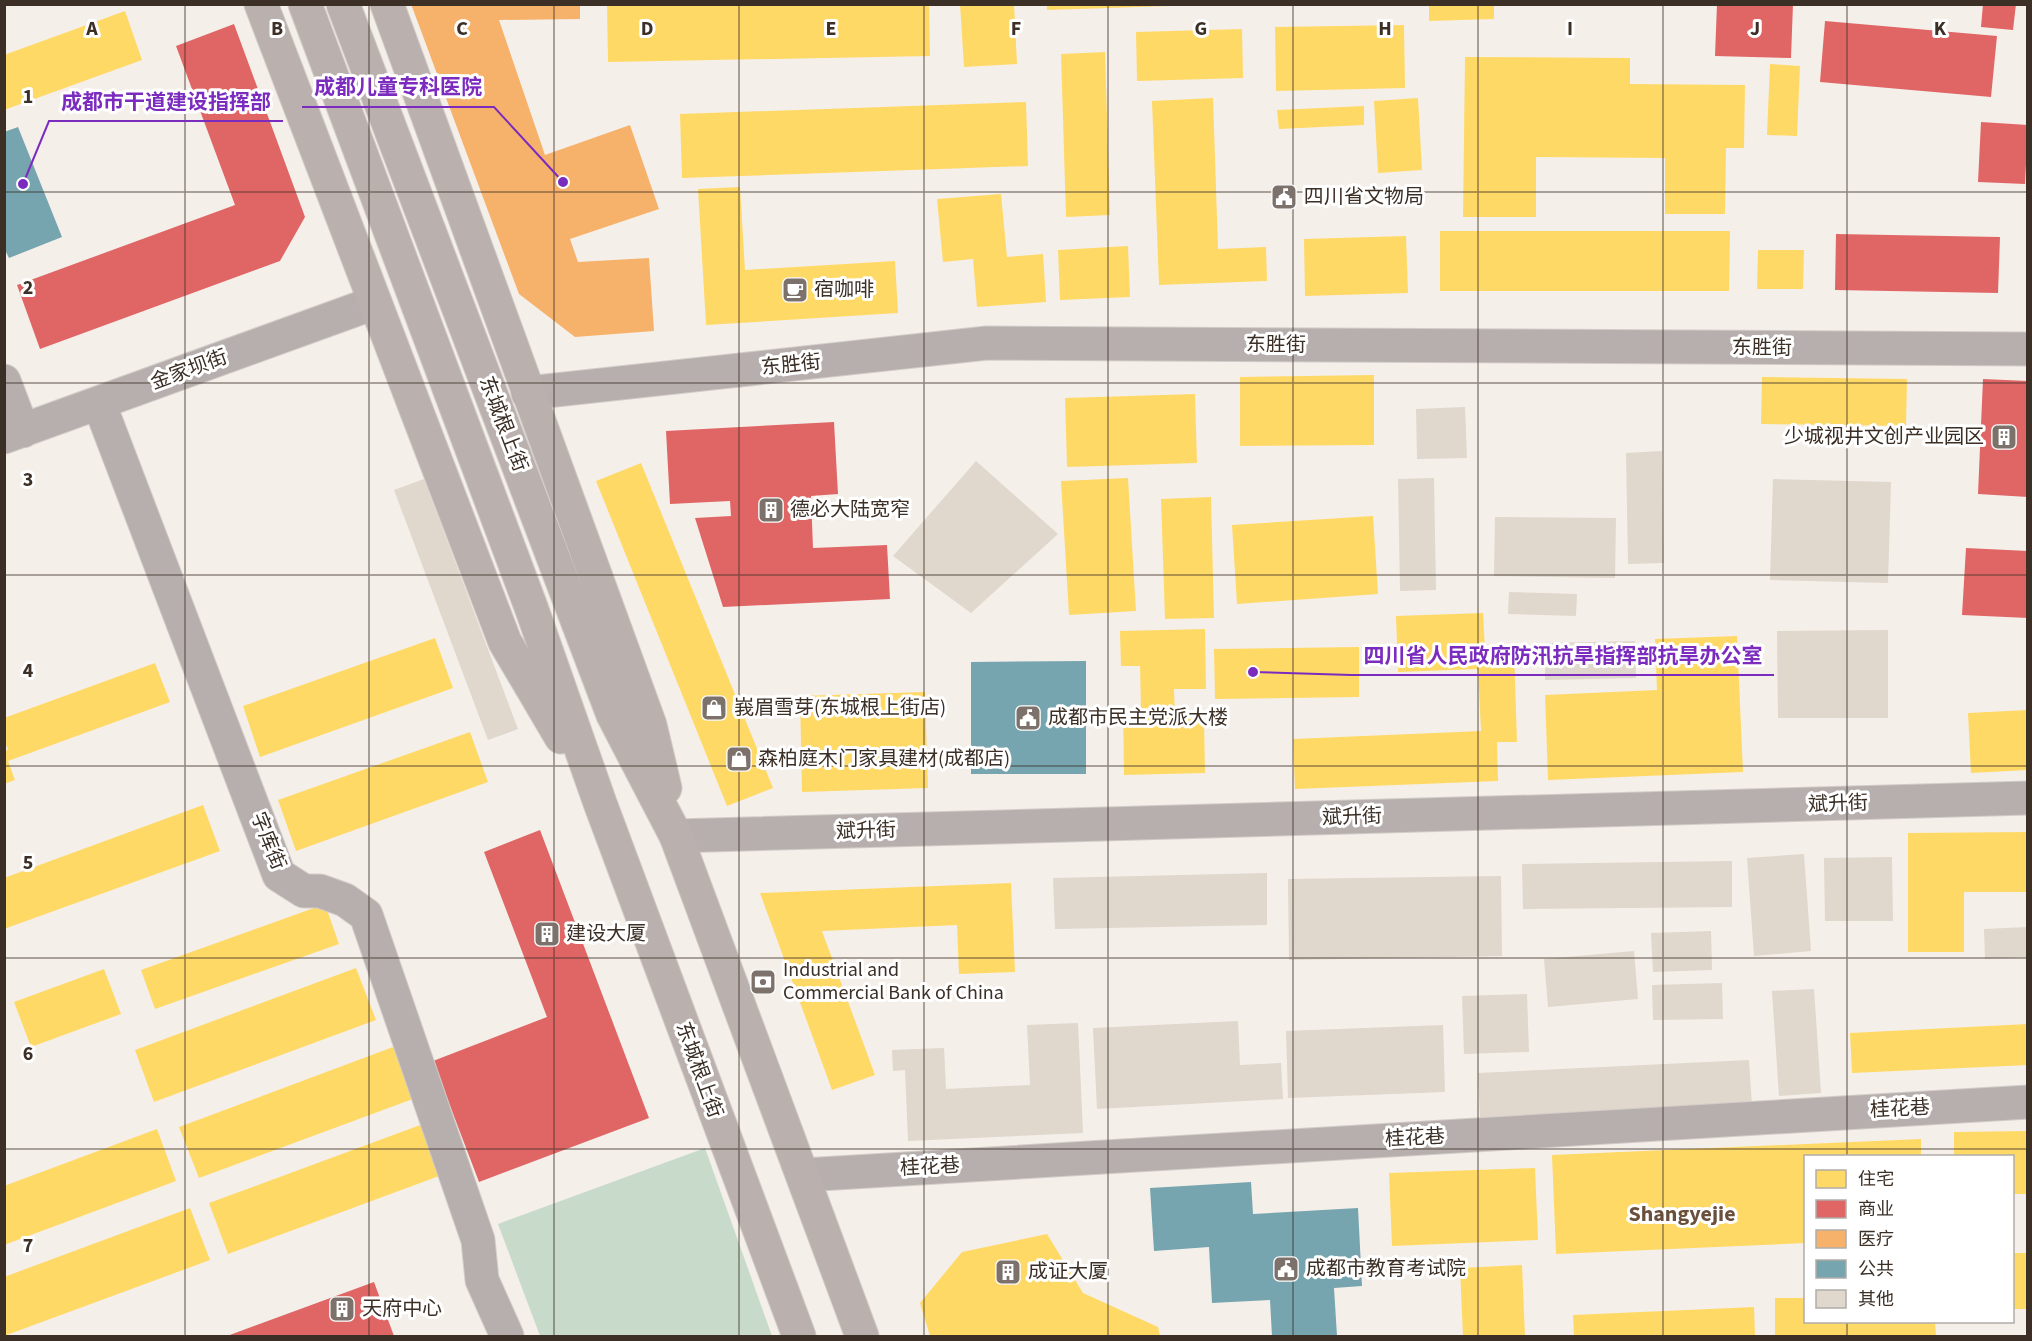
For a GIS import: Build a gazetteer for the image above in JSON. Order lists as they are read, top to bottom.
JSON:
{
  "streets": {
    "main road": ["东城根上街"],
    "street": [
      "东胜街",
      "金家坝街",
      "斌升街",
      "字库街",
      "桂花巷"
    ]
  },
  "crossings": [
    ["东胜街", "东城根上街"],
    ["金家坝街", "东城根上街"],
    ["金家坝街", "字库街"],
    ["东城根上街", "斌升街"],
    ["东城根上街", "桂花巷"]
  ],
  "districts": ["Shangyejie"],
  "places": {
    "other": ["成都儿童专科医院", "成都市干道建设指挥部", "四川省人民政府防汛抗旱指挥部抗旱办公室"],
    "public building": ["四川省文物局", "成都市民主党派大楼", "成都市教育考试院"],
    "cafe": ["宿咖啡"],
    "building": [
      "少城视井文创产业园区",
      "德必大陆宽窄",
      "建设大厦",
      "成证大厦",
      "天府中心"
    ],
    "shop": ["峩眉雪芽(东城根上街店)", "森柏庭木门家具建材(成都店)"],
    "bank": ["Industrial and Commercial Bank of China"]
  },
  "legend": [
    "住宅",
    "商业",
    "医疗",
    "公共",
    "其他"
  ],
  "grid": {
    "columns": [
      "A",
      "B",
      "C",
      "D",
      "E",
      "F",
      "G",
      "H",
      "I",
      "J",
      "K"
    ],
    "rows": [
      "1",
      "2",
      "3",
      "4",
      "5",
      "6",
      "7"
    ]
  }
}
